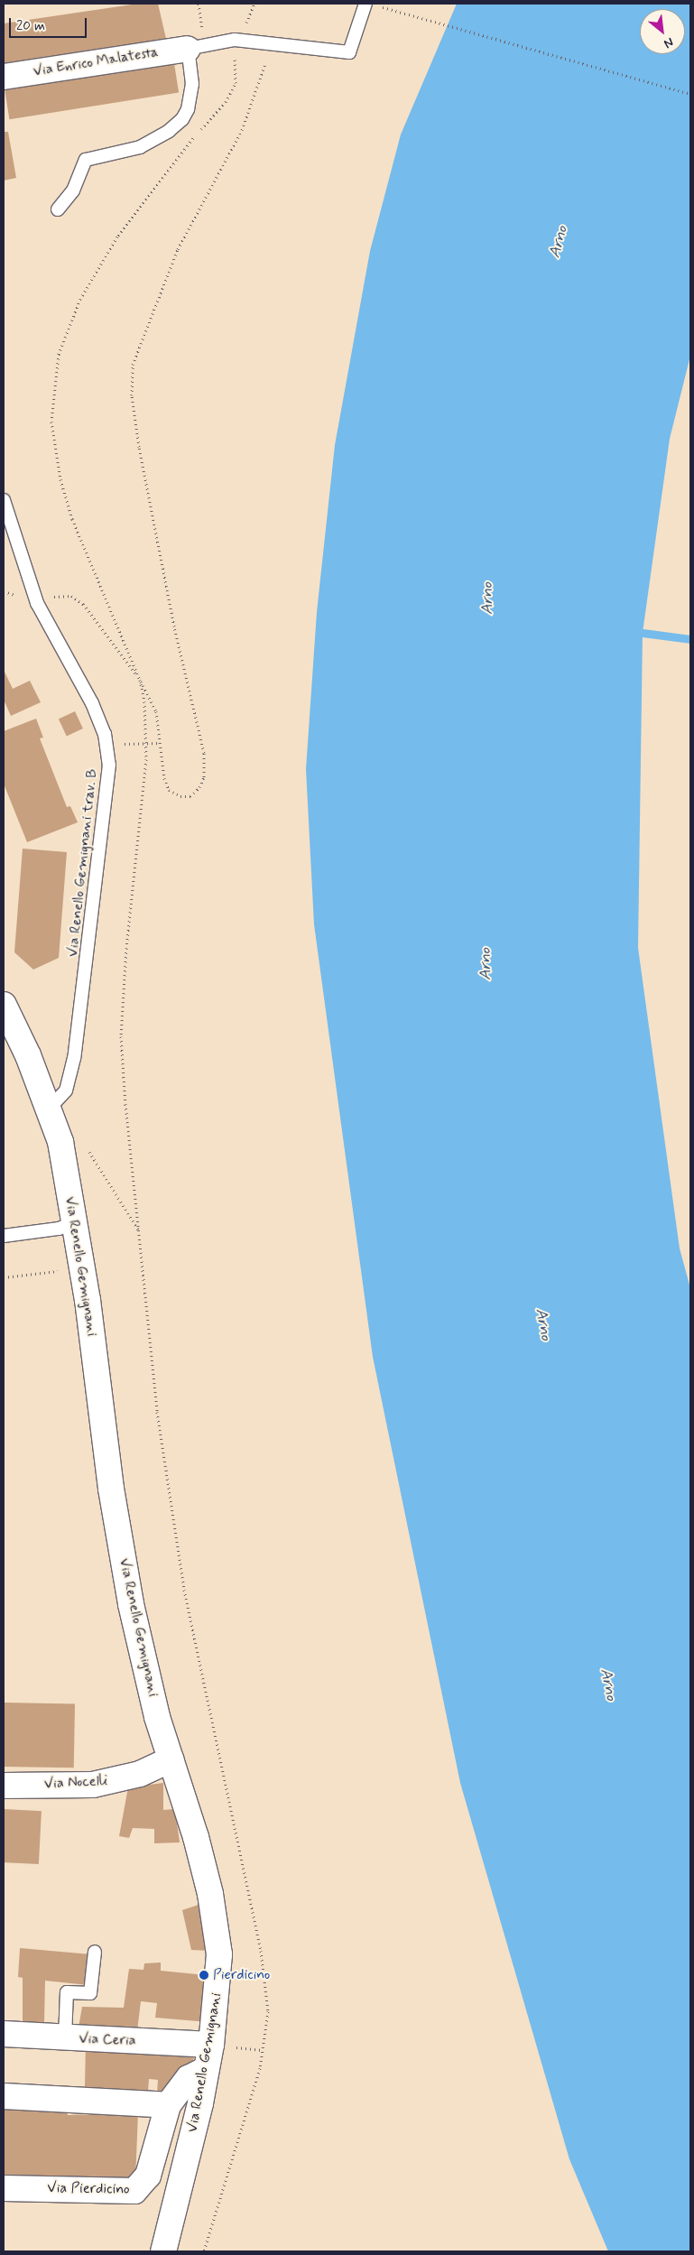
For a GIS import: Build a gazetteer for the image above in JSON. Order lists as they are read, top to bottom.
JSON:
{
  "streets": {
    "street": [
      "Via Enrico Malatesta",
      "Via Renello Gemignani",
      "Via Nocelli",
      "Via Ceria",
      "Via Pierdicino"
    ],
    "lane": ["Via Renello Gemignani trav. B"]
  },
  "crossings": [
    ["Via Renello Gemignani trav. B", "Via Renello Gemignani"],
    ["Via Renello Gemignani", "Via Nocelli"],
    ["Via Renello Gemignani", "Via Ceria"],
    ["Via Renello Gemignani", "Via Pierdicino"]
  ],
  "water": ["Arno"],
  "places": ["Pierdicino"],
  "scale_bar": "20 m",
  "north": "bottom right"
}
